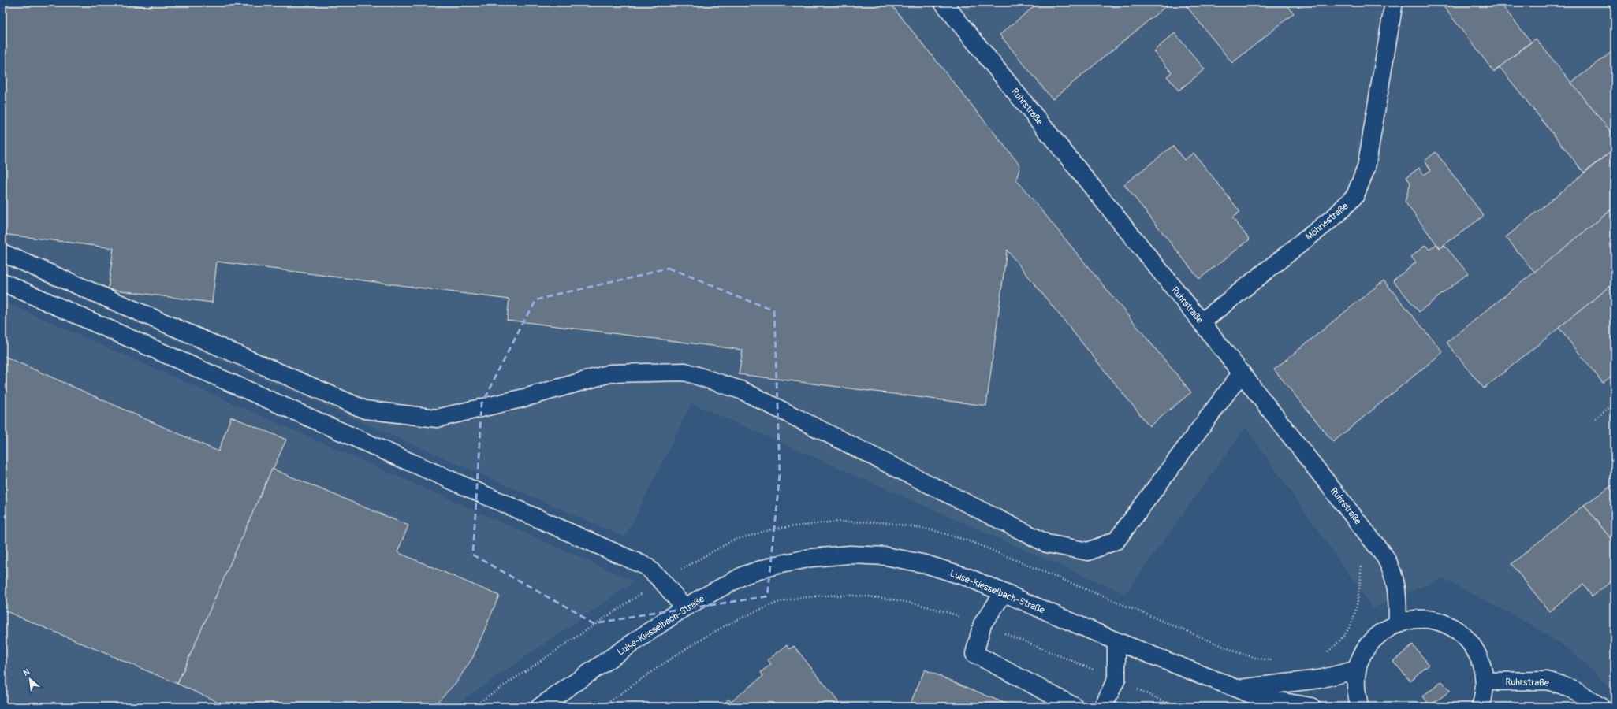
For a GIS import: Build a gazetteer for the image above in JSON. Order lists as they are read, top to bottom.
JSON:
{
  "streets": {
    "street": ["Ruhrstraße", "Möhnestraße", "Luise-Kiesselbach-Straße"]
  },
  "crossings": [
    ["Ruhrstraße", "Möhnestraße"]
  ],
  "north": "top left"
}
